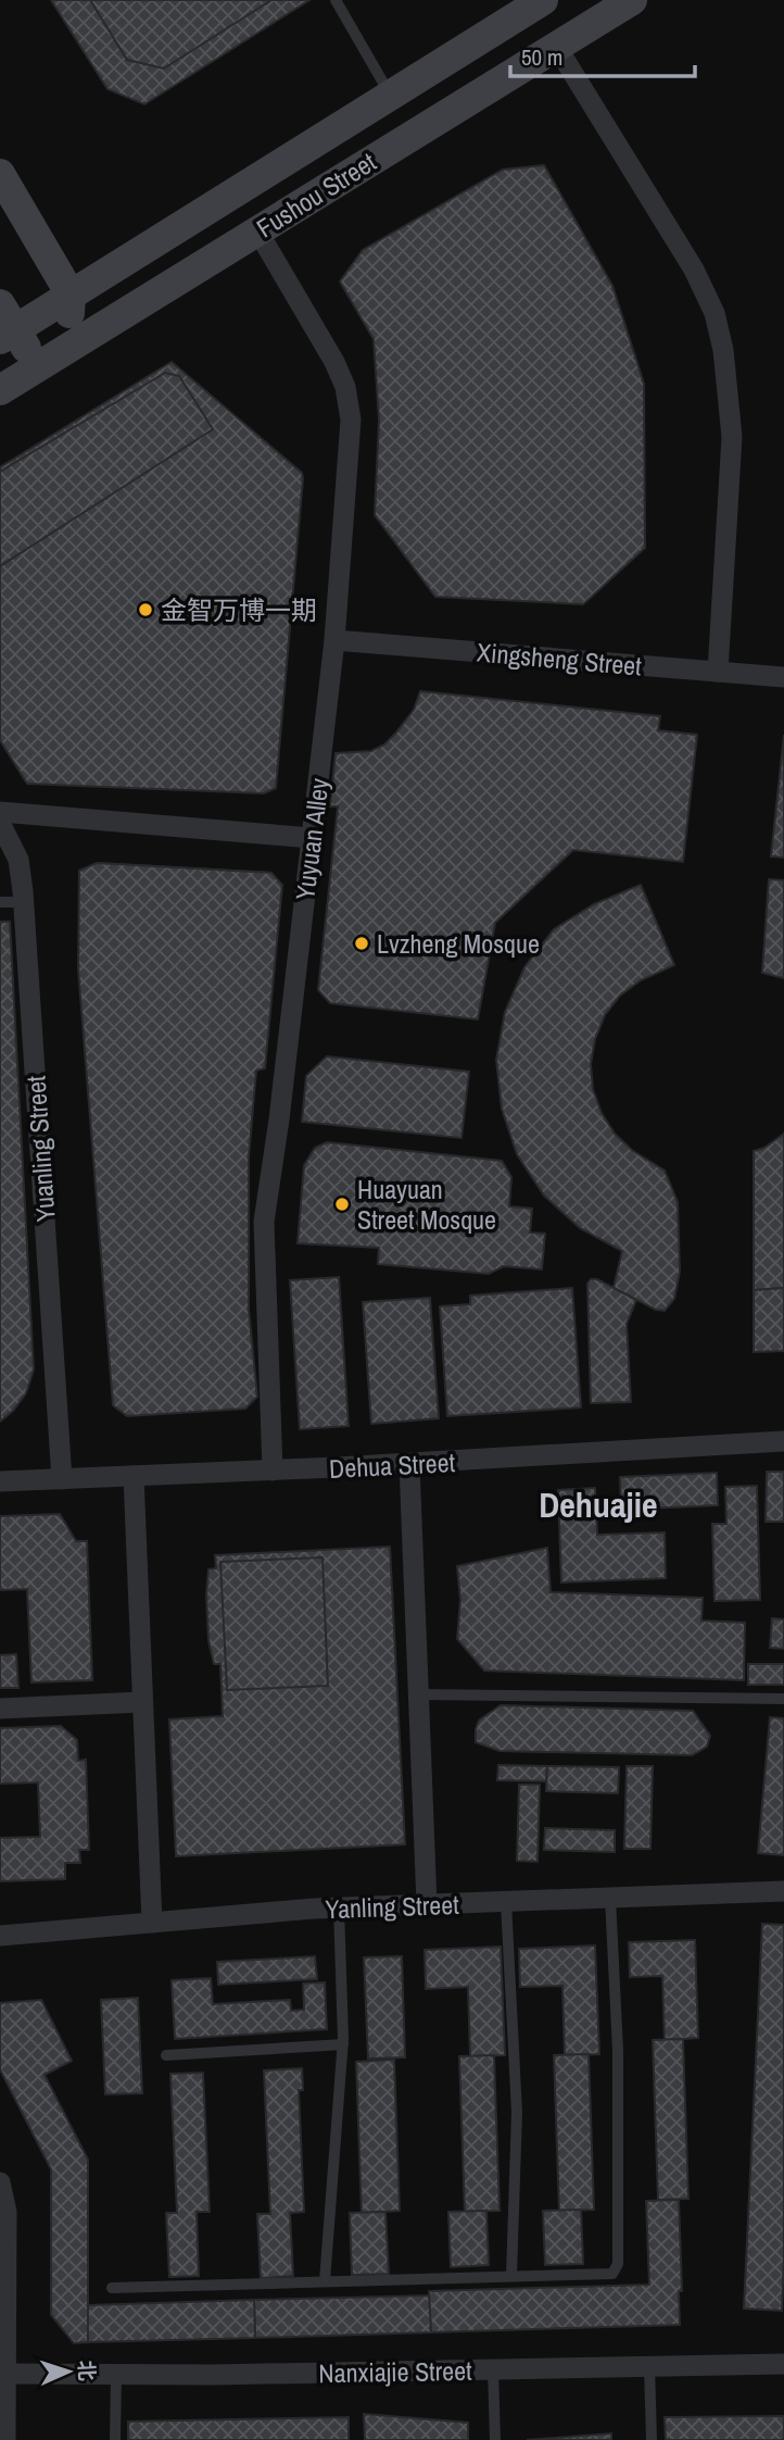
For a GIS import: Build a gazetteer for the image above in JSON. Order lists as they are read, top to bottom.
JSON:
{
  "streets": {
    "main road": ["Fushou Street"],
    "street": [
      "Xingsheng Street",
      "Yuyuan Alley",
      "Yuanling Street",
      "Dehua Street",
      "Yanling Street",
      "Nanxiajie Street"
    ]
  },
  "crossings": [
    ["Fushou Street", "Yuyuan Alley"],
    ["Xingsheng Street", "Yuyuan Alley"],
    ["Yuyuan Alley", "Dehua Street"],
    ["Yuanling Street", "Dehua Street"]
  ],
  "districts": ["Dehuajie"],
  "places": ["金智万博一期", "Lvzheng Mosque", "Huayuan Street Mosque"],
  "scale_bar": "50 m",
  "north": "right"
}
